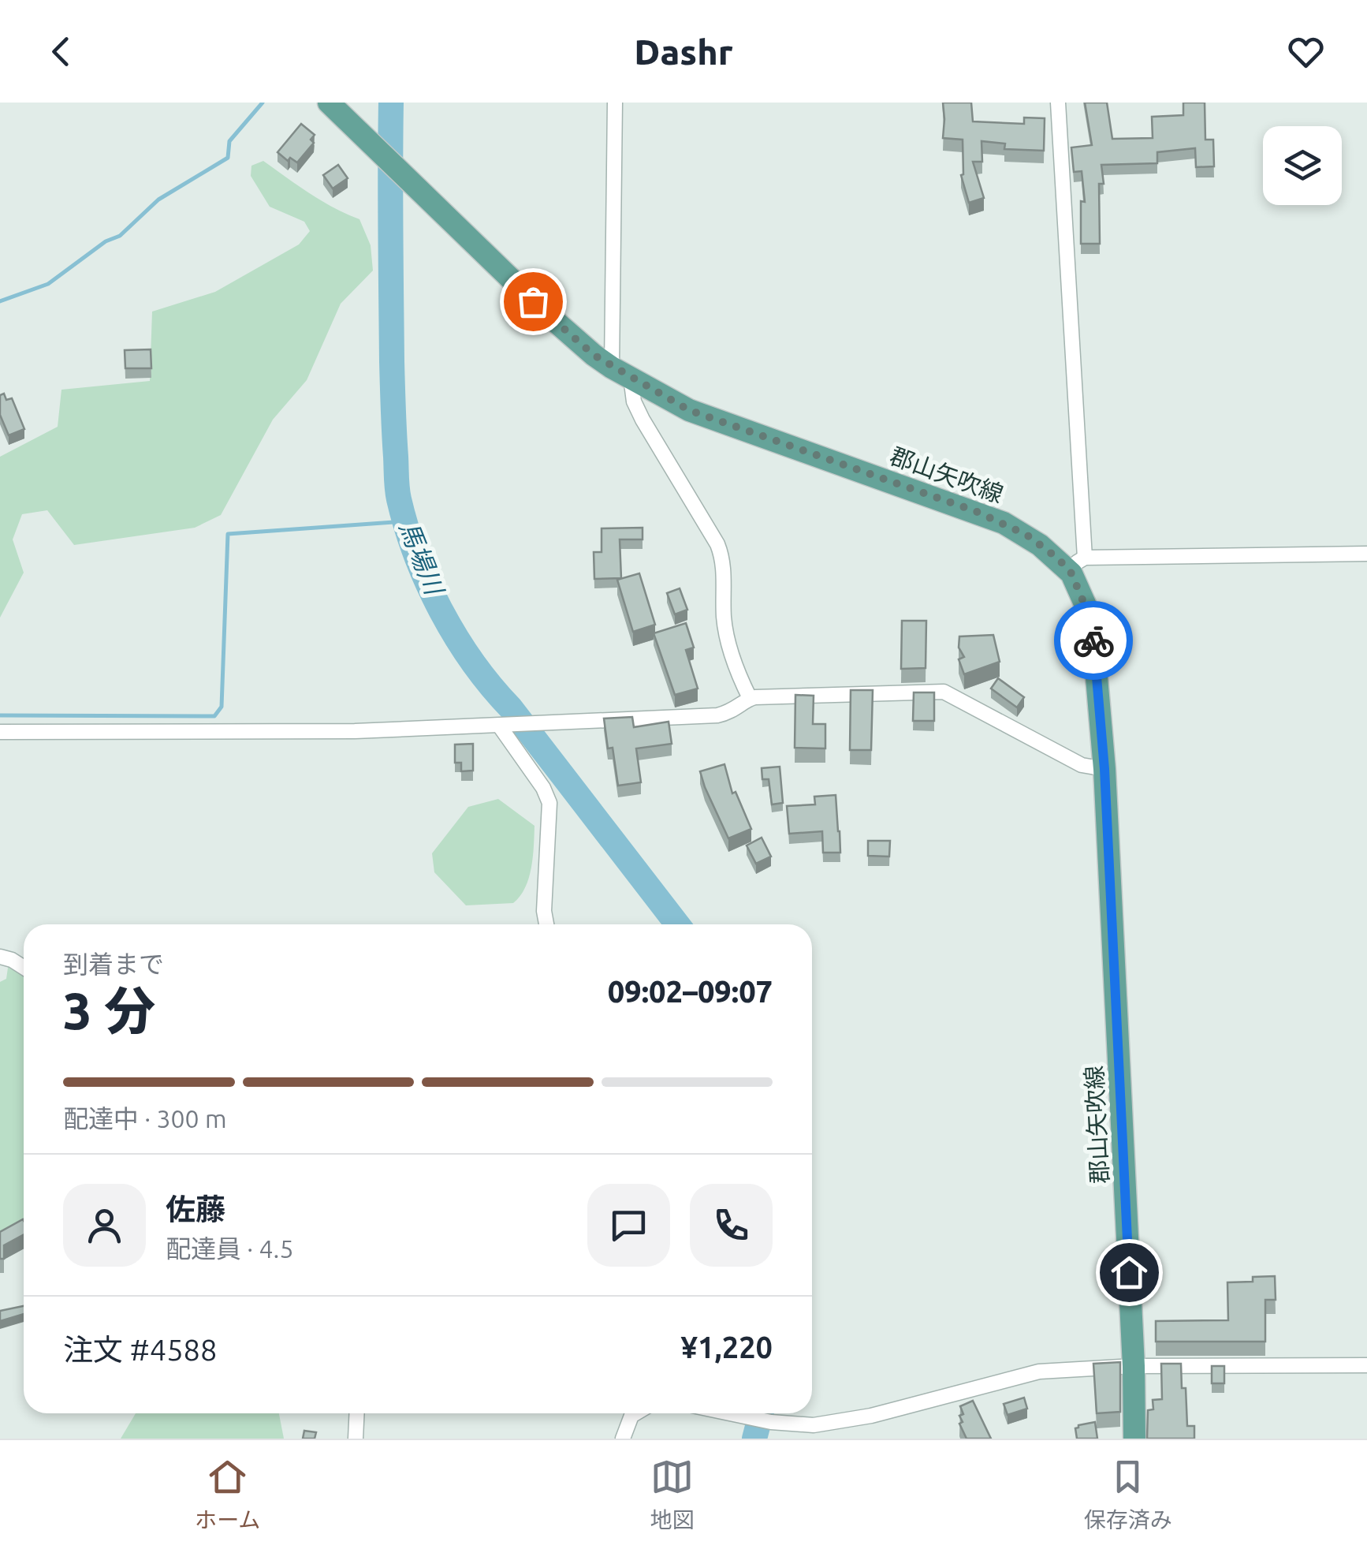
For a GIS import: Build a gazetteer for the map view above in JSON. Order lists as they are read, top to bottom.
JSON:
{
  "streets": {
    "main road": ["郡山矢吹線"]
  },
  "water": ["馬場川"],
  "page": {
    "header": "Dashr",
    "heading": ["3 分", "到着まで", "09:02–09:07"],
    "panel": [
      "佐藤",
      "配達員 · 4.5",
      "注文 #4588",
      "¥1,220"
    ],
    "bar": "配達中 · 300 m",
    "tabs": ["ホーム", "地図", "保存済み"]
  }
}
